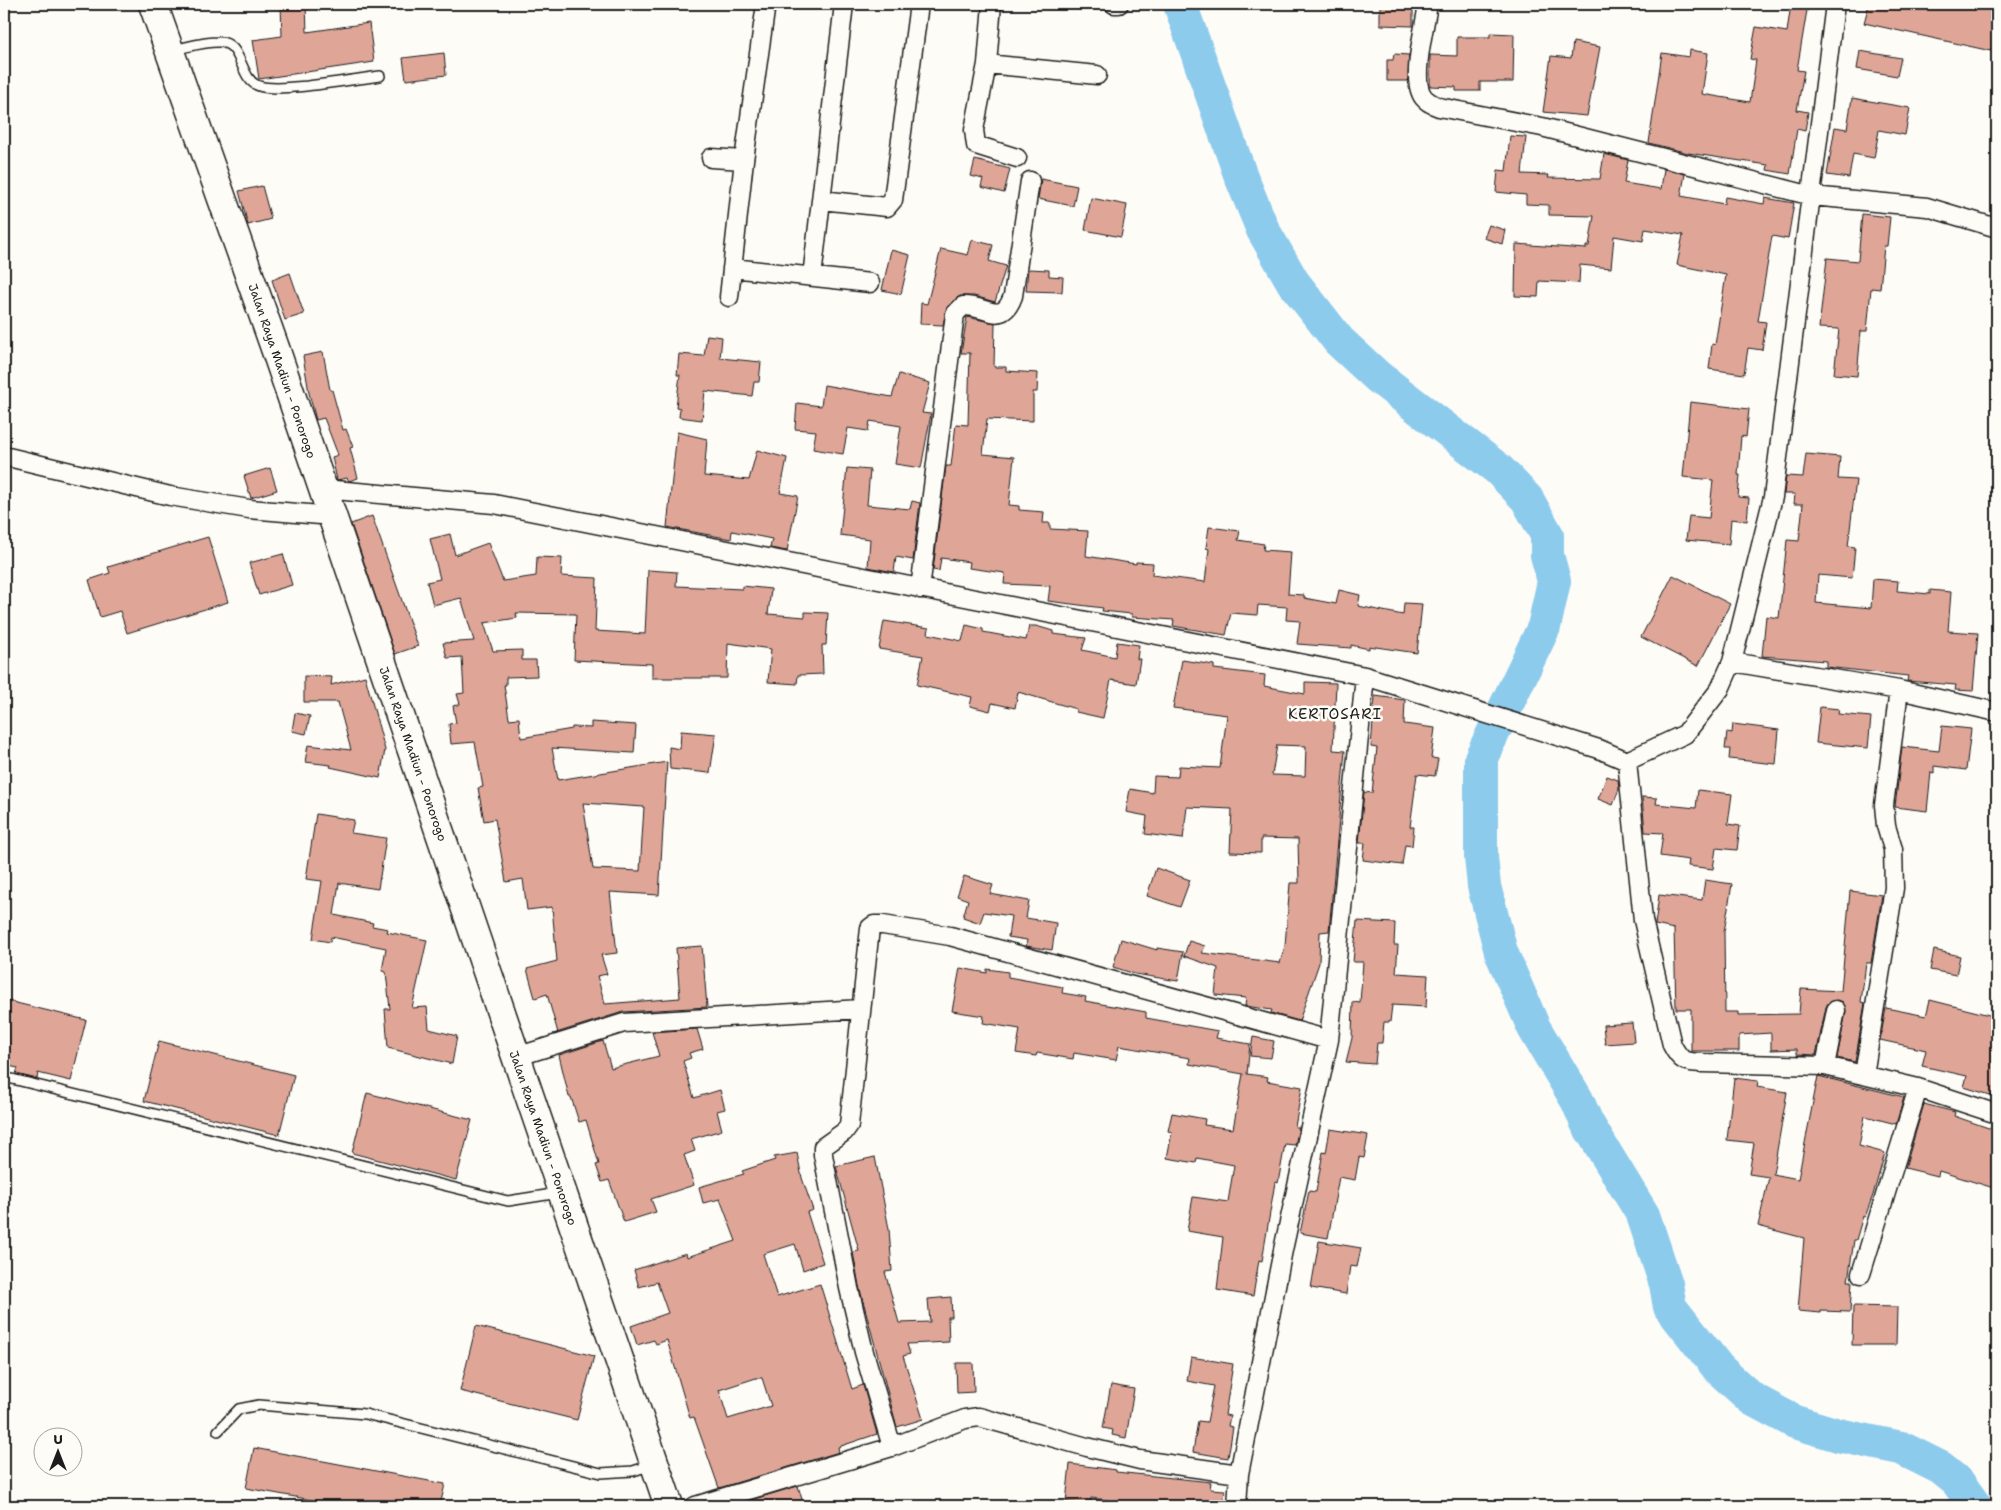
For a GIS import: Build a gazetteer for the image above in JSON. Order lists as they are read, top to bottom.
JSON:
{
  "streets": {
    "highway": ["Jalan Raya Madiun - Ponorogo"]
  },
  "districts": ["KERTOSARI"],
  "north": "top"
}
